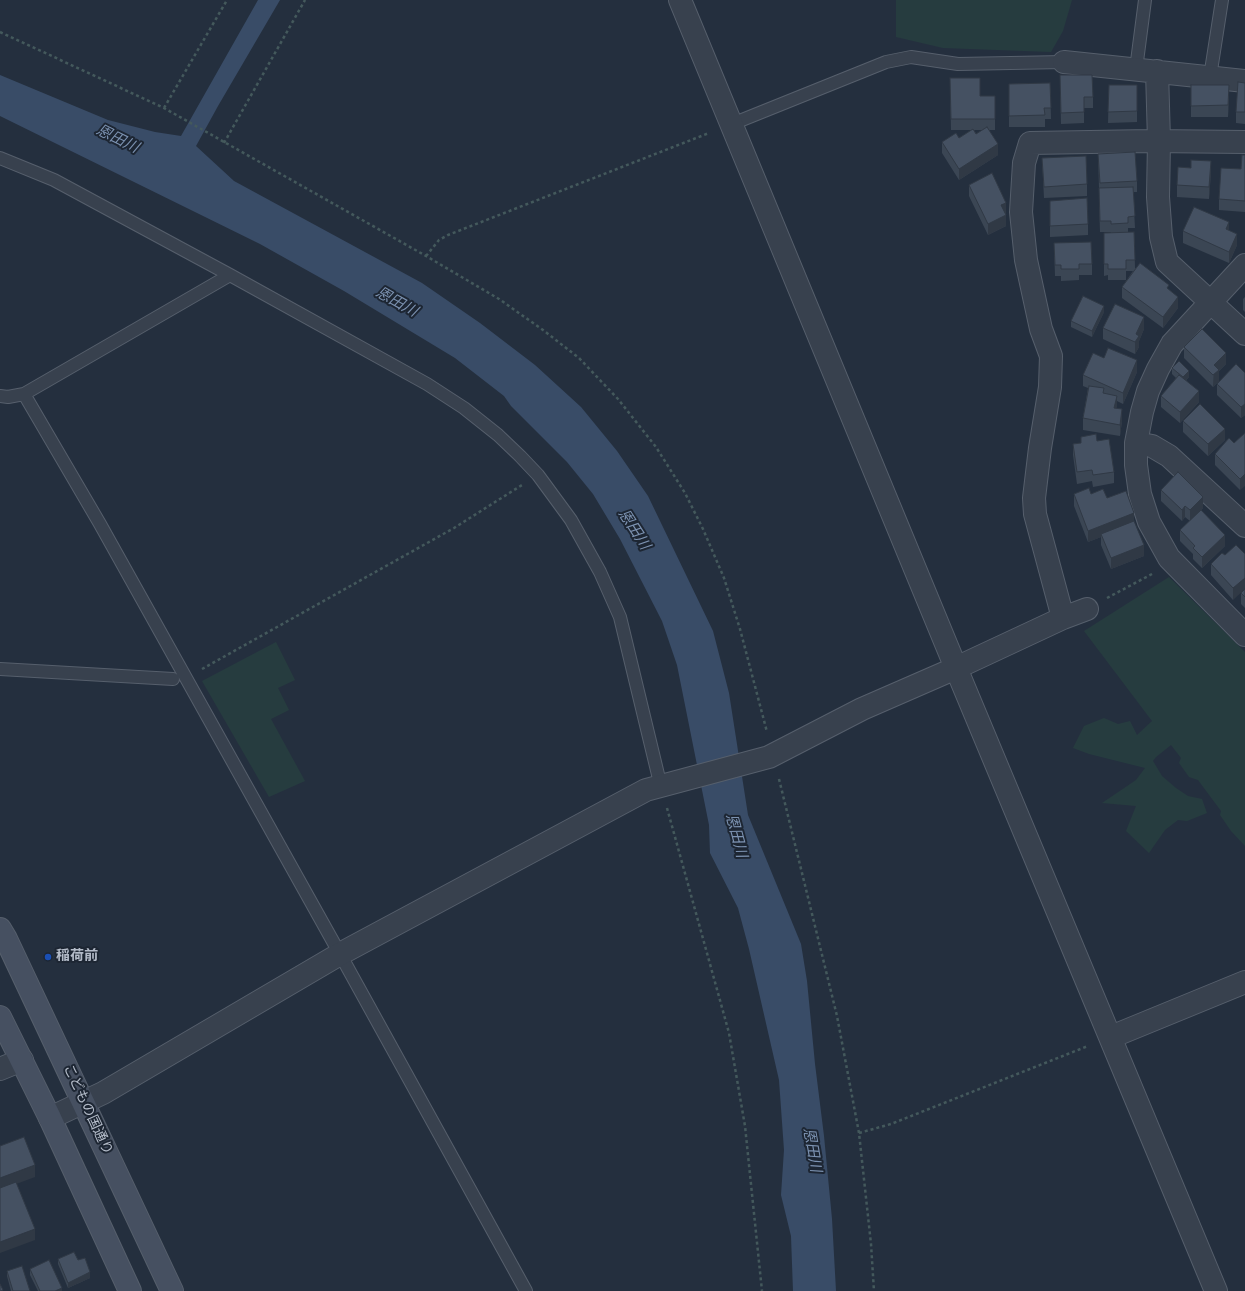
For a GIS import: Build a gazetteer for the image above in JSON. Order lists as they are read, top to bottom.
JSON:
{
  "streets": {
    "main road": ["こどもの国通り"]
  },
  "water": ["恩田川"],
  "places": ["稲荷前"]
}
